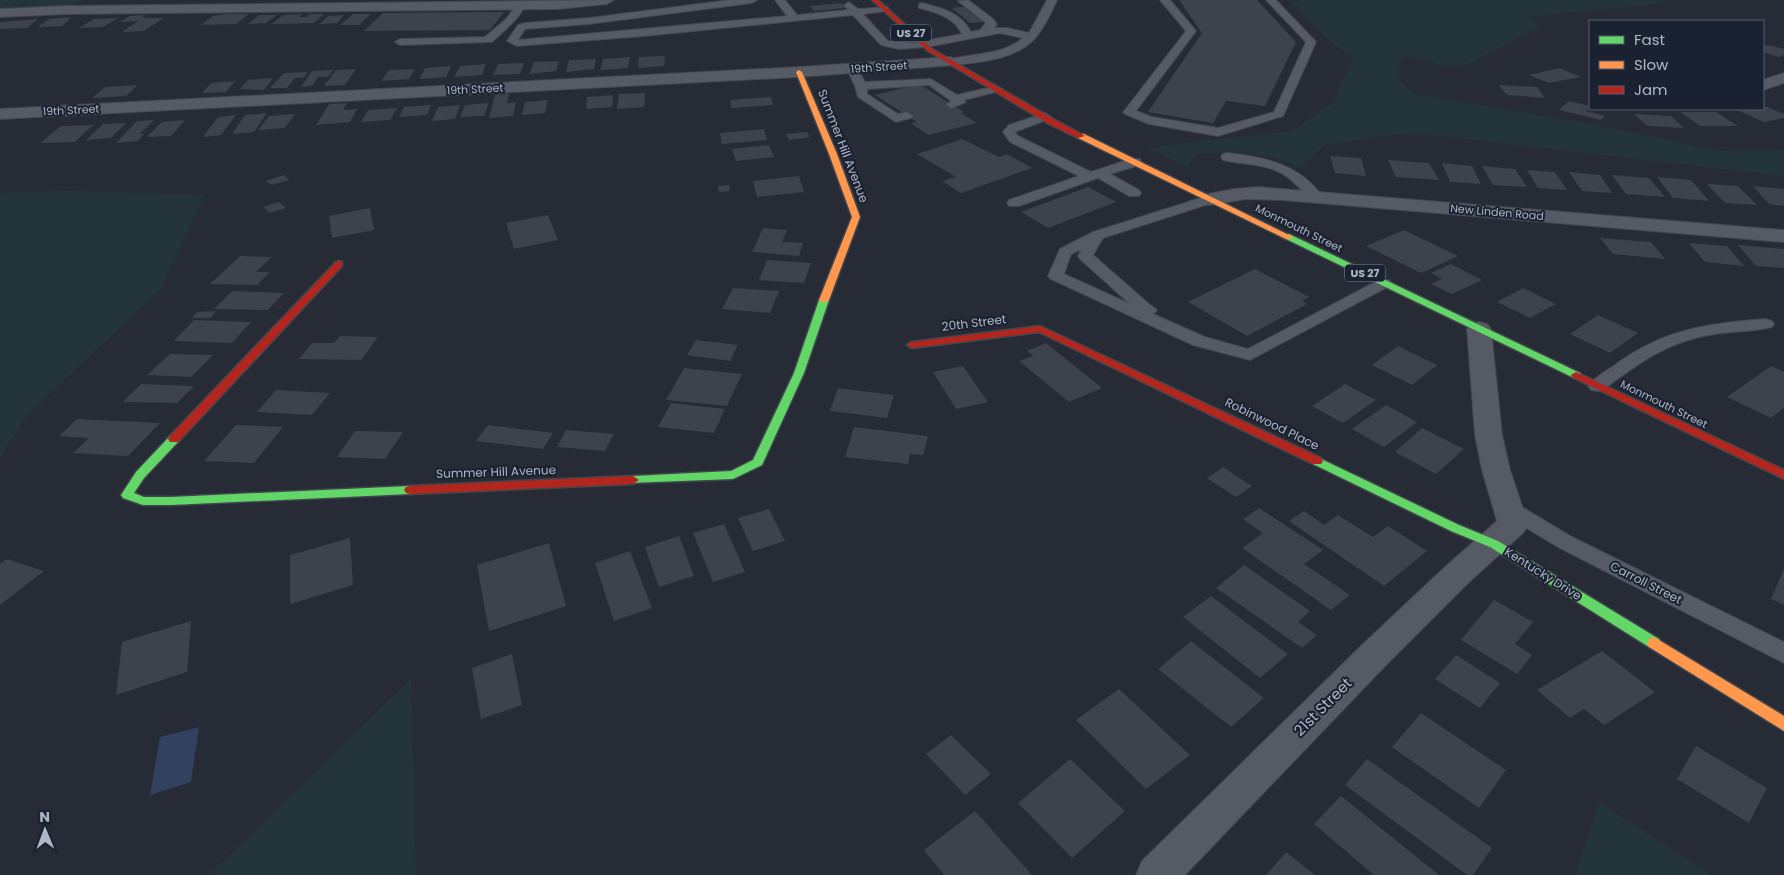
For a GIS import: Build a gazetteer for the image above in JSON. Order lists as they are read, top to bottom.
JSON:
{
  "streets": {
    "street": [
      "US 27",
      "19th Street",
      "Summer Hill Avenue",
      "New Linden Road",
      "Monmouth Street",
      "20th Street",
      "Robinwood Place",
      "Kentucky Drive",
      "21st Street"
    ],
    "lane": ["Carroll Street"]
  },
  "crossings": [
    ["19th Street", "Summer Hill Avenue"],
    ["19th Street", "Monmouth Street"],
    ["New Linden Road", "Monmouth Street"],
    ["Monmouth Street", "Kentucky Drive"],
    ["20th Street", "Robinwood Place"],
    ["Robinwood Place", "Kentucky Drive"],
    ["Robinwood Place", "21st Street"],
    ["Kentucky Drive", "Carroll Street"],
    ["Kentucky Drive", "21st Street"]
  ],
  "legend": ["Fast", "Slow", "Jam"],
  "north": "top"
}
